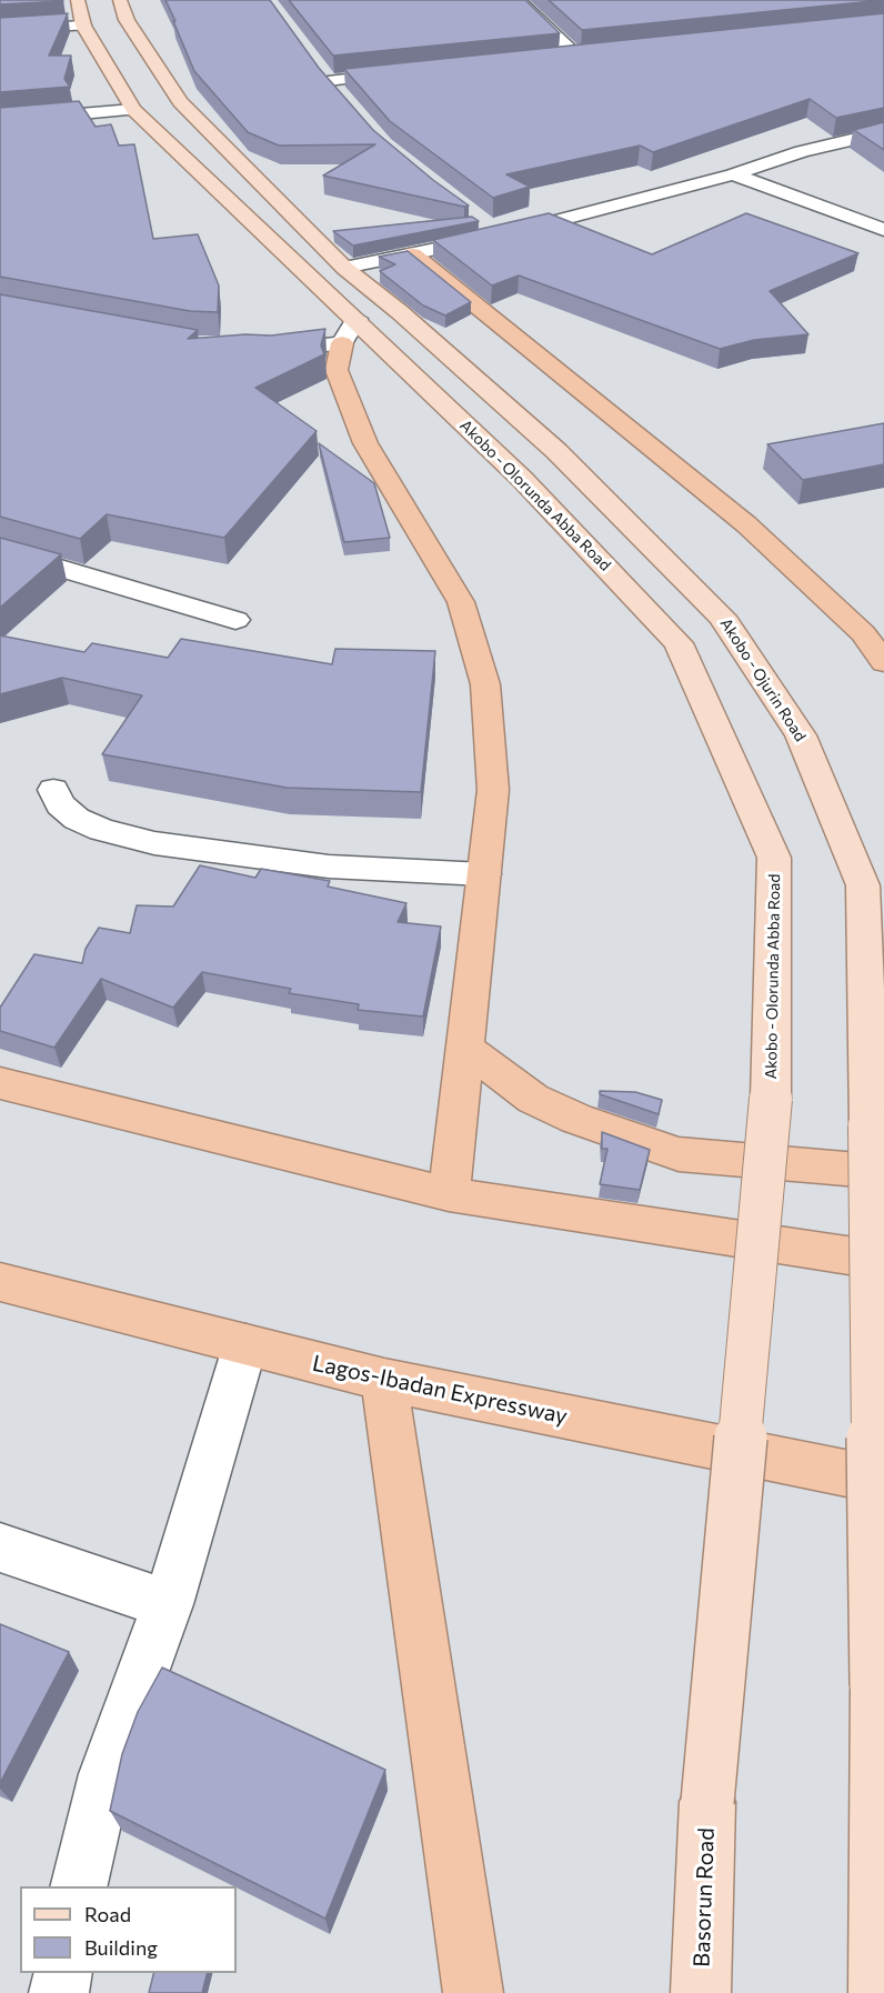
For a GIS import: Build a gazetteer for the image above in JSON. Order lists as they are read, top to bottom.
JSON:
{
  "streets": {
    "highway": ["Lagos-Ibadan Expressway"],
    "main road": ["Akobo - Olorunda Abba Road", "Akobo - Ojurin Road", "Basorun Road"]
  },
  "crossings": [
    ["Akobo - Olorunda Abba Road", "Basorun Road"]
  ],
  "legend": ["Road", "Building"]
}
